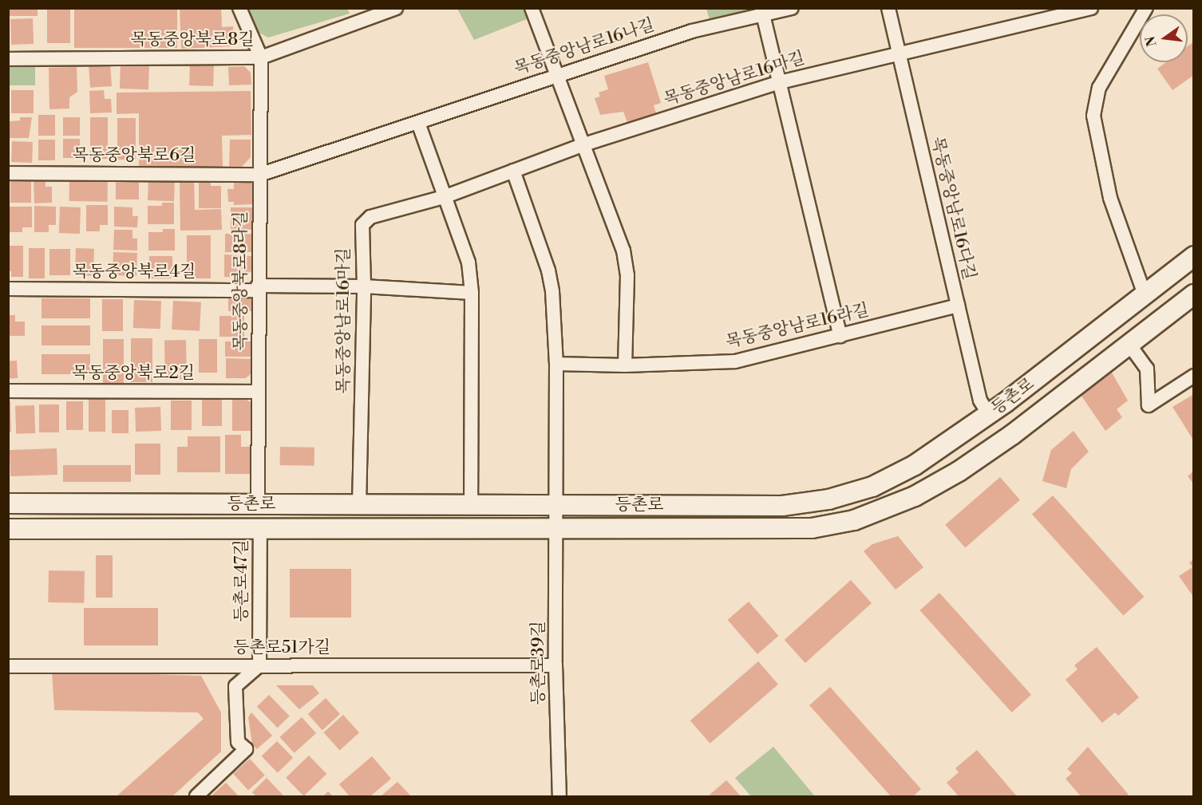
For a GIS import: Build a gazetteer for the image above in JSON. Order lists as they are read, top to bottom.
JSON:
{
  "streets": {
    "main road": ["등촌로"],
    "street": [
      "목동중앙북로8길",
      "목동중앙남로16나길",
      "목동중앙남로16마길",
      "목동중앙북로6길",
      "목동중앙남로16다길",
      "목동중앙북로4길",
      "목동중앙북로8라길",
      "목동중앙남로16라길",
      "목동중앙북로2길",
      "등촌로47길",
      "등촌로51가길",
      "등촌로39길"
    ]
  },
  "crossings": [
    ["목동중앙북로8길", "목동중앙북로8라길"],
    ["목동중앙남로16나길", "목동중앙북로6길"],
    ["목동중앙남로16나길", "목동중앙북로8라길"],
    ["목동중앙남로16마길", "목동중앙남로16다길"],
    ["목동중앙남로16마길", "목동중앙북로4길"],
    ["목동중앙남로16마길", "등촌로"],
    ["목동중앙북로6길", "목동중앙북로8라길"],
    ["목동중앙남로16다길", "목동중앙남로16라길"],
    ["목동중앙남로16다길", "등촌로"],
    ["목동중앙북로4길", "목동중앙북로8라길"],
    ["목동중앙북로8라길", "목동중앙북로2길"],
    ["목동중앙북로8라길", "등촌로"],
    ["등촌로", "등촌로47길"],
    ["등촌로", "등촌로39길"],
    ["등촌로47길", "등촌로51가길"],
    ["등촌로51가길", "등촌로39길"]
  ],
  "north": "left"
}
